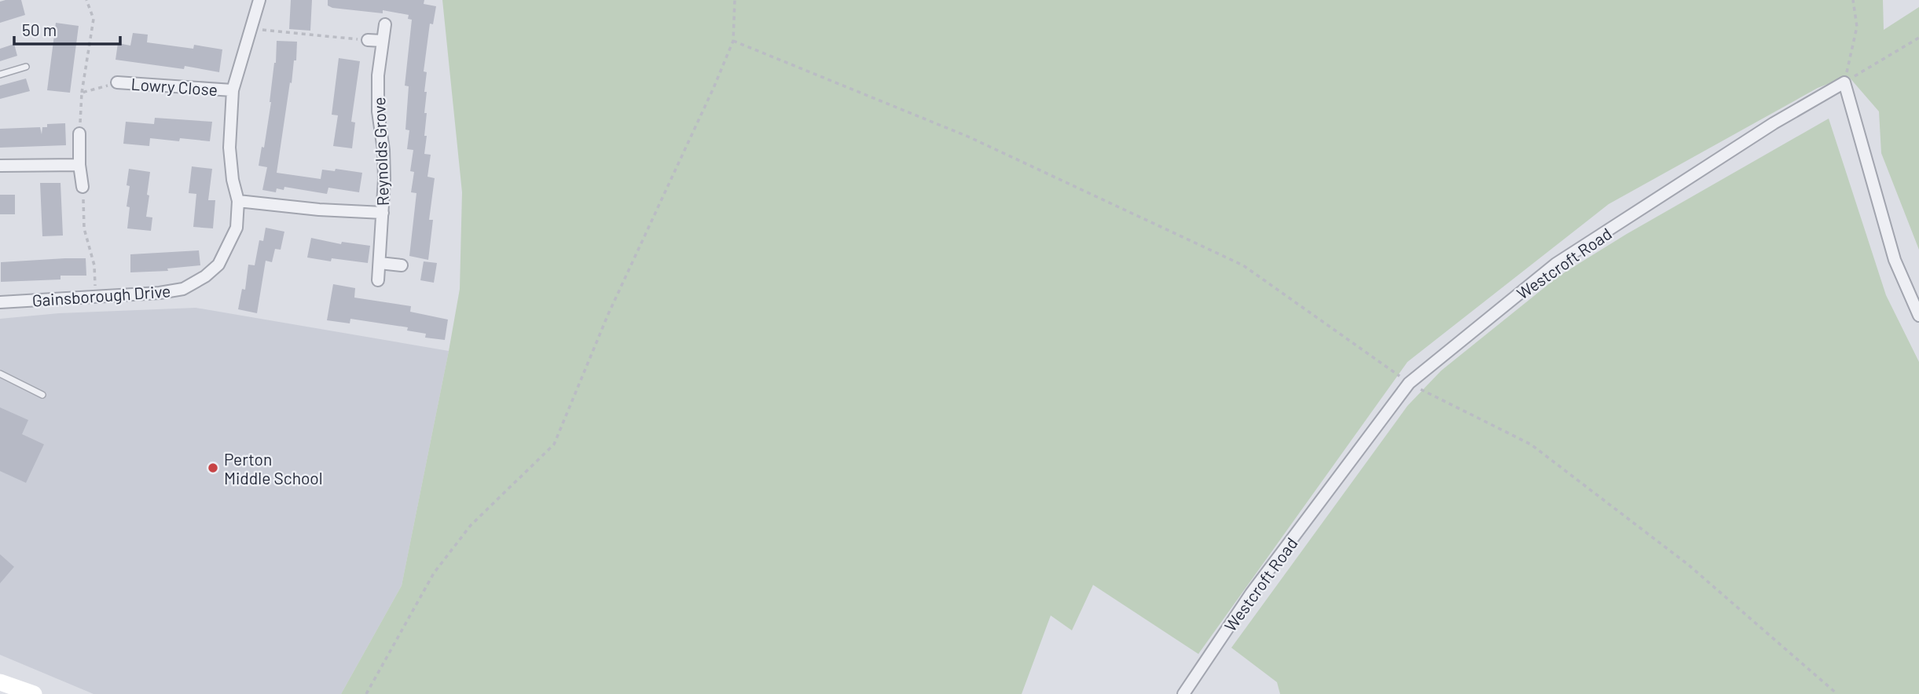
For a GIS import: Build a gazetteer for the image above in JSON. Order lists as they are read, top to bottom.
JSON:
{
  "streets": {
    "street": [
      "Lowry Close",
      "Reynolds Grove",
      "Westcroft Road",
      "Gainsborough Drive"
    ]
  },
  "crossings": [
    ["Lowry Close", "Gainsborough Drive"]
  ],
  "places": ["Perton Middle School"],
  "scale_bar": "50 m"
}
